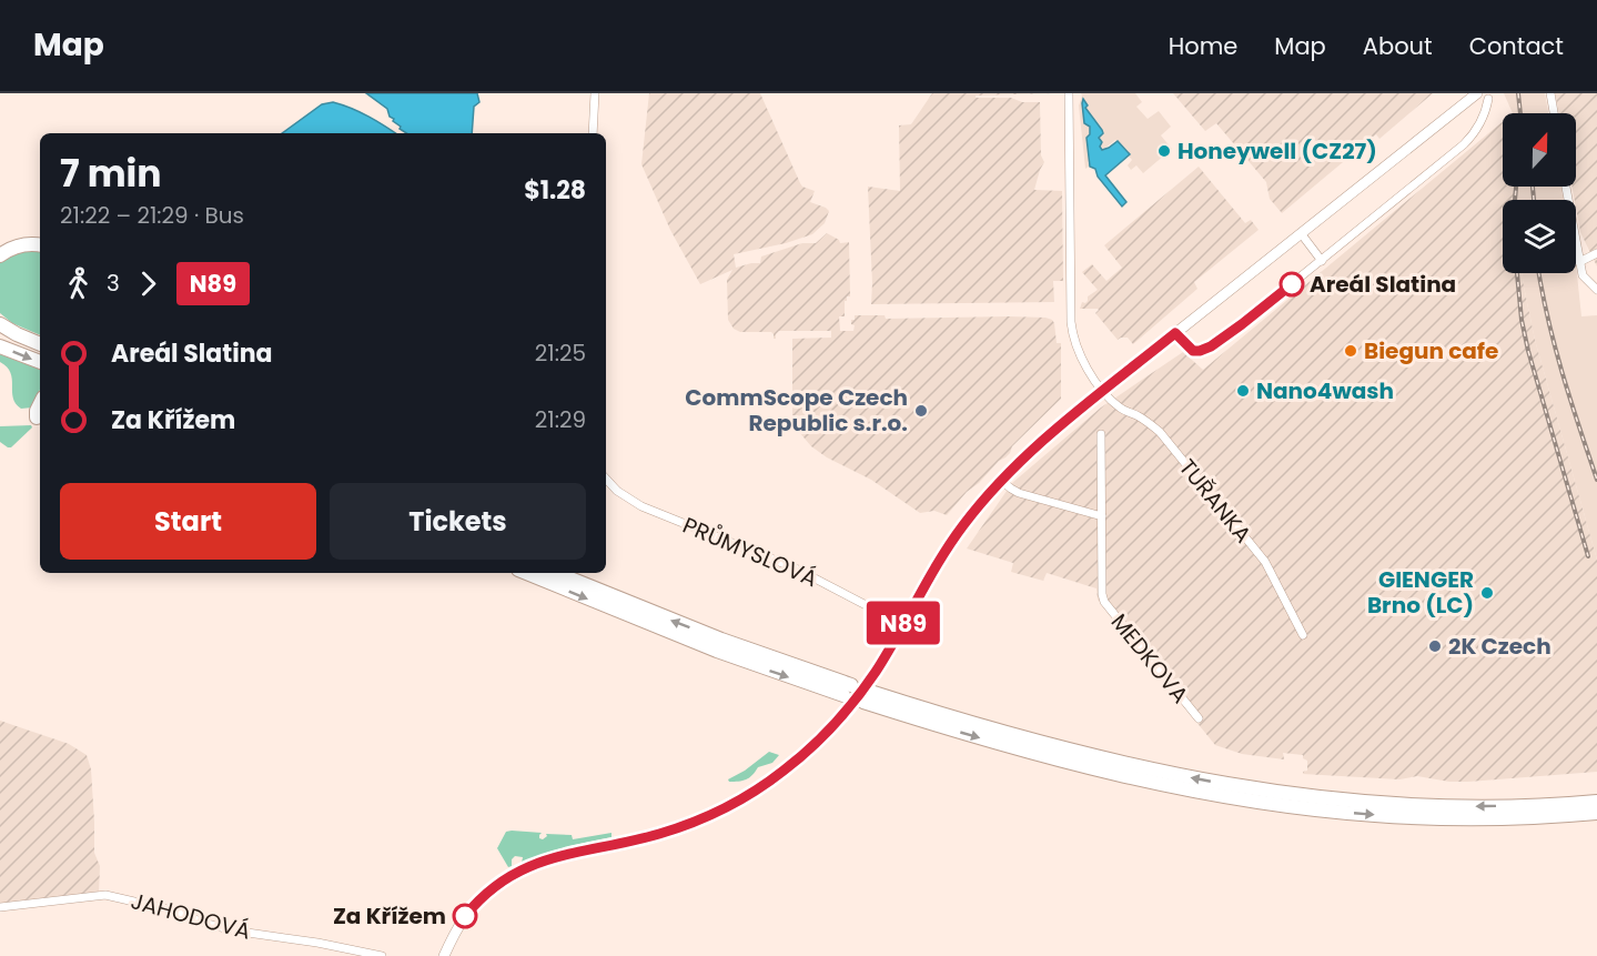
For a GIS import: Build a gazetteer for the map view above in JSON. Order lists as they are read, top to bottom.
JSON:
{
  "streets": {
    "street": [
      "TUŘANKA",
      "PRŮMYSLOVÁ",
      "MEDKOVA",
      "JAHODOVÁ"
    ]
  },
  "places": [
    "Honeywell (CZ27)",
    "Areál Slatina",
    "Biegun cafe",
    "Nano4wash",
    "CommScope Czech Republic s.r.o.",
    "GIENGER Brno (LC)",
    "2K Czech",
    "Za Křížem"
  ],
  "lines": ["bus line N89"],
  "north": "top",
  "page": {
    "header": "Map",
    "nav": [
      "Home",
      "Map",
      "About",
      "Contact"
    ],
    "on_map": "N89",
    "heading": ["7 min", "21:22 – 21:29 · Bus", "$1.28"],
    "legs": ["3", "N89"],
    "list": [
      {
        "name": "Areál Slatina",
        "value": "21:25"
      },
      {
        "name": "Za Křížem",
        "value": "21:29"
      }
    ],
    "buttons": ["Start", "Tickets"]
  }
}
